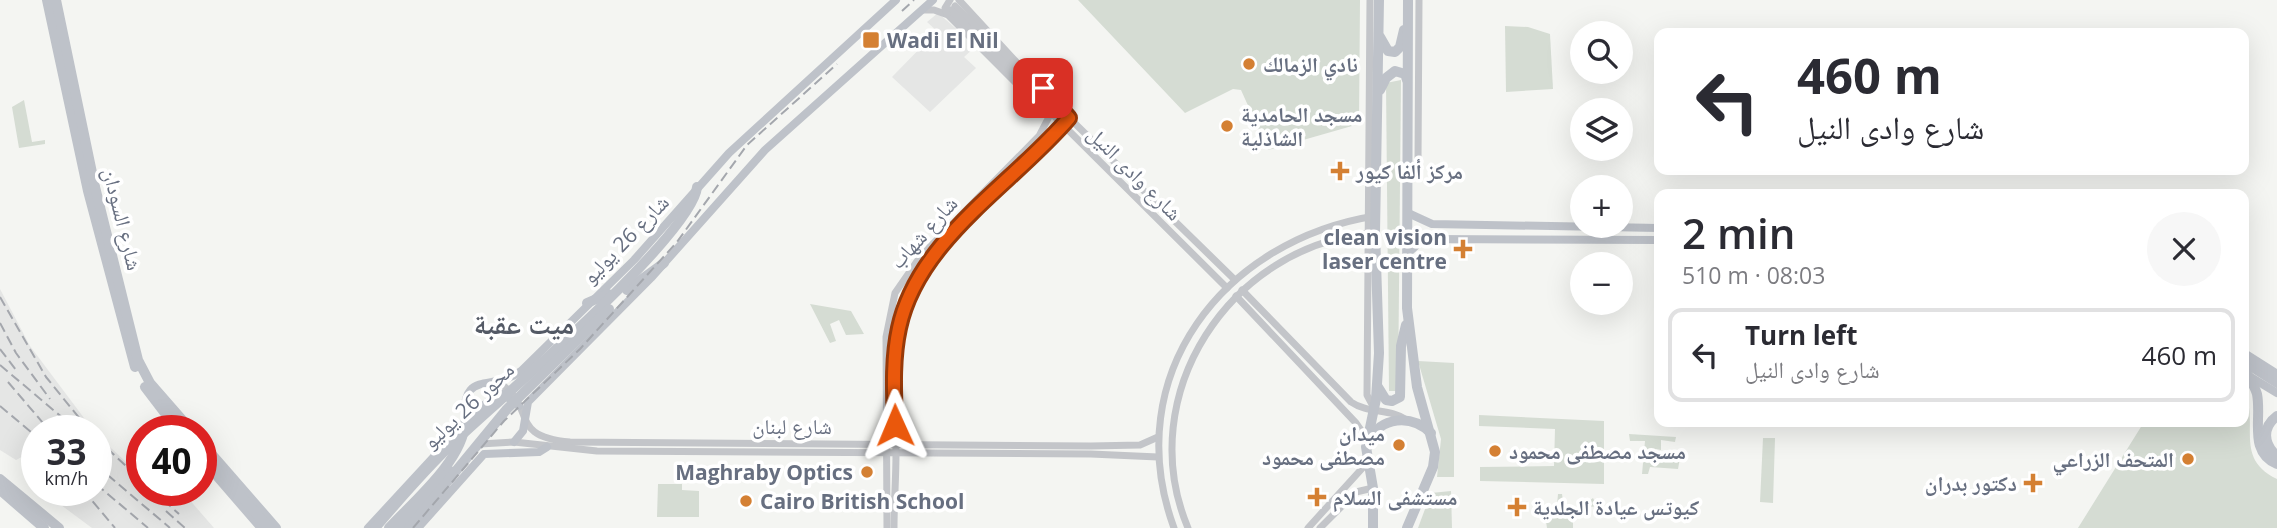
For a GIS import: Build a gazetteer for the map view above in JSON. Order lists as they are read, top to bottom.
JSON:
{
  "streets": {
    "main road": ["شارع السودان", "شارع 26 يوليو", "محور 26 يوليو"],
    "street": ["شارع وادى النيل", "شارع شهاب", "شارع لبنان"]
  },
  "crossings": [
    ["شارع وادى النيل", "شارع شهاب"],
    ["شارع شهاب", "شارع لبنان"],
    ["شارع 26 يوليو", "محور 26 يوليو"],
    ["شارع 26 يوليو", "شارع لبنان"]
  ],
  "districts": ["ميت عقبة"],
  "places": {
    "transit": ["Wadi El Nil"],
    "other": [
      "نادي الزمالك",
      "مسجد الحامدية الشاذلية",
      "ميدان مصطفى محمود",
      "مسجد مصطفى محمود",
      "المتحف الزراعي",
      "Maghraby Optics",
      "Cairo British School"
    ],
    "health": [
      "مركز ألفا كيور",
      "clean vision laser centre",
      "دكتور بدران",
      "مستشفى السلام",
      "كيوتس عيادة الجلدية"
    ]
  },
  "page": {
    "map_buttons": ["+", "−"],
    "turn": ["460 m", "شارع وادى النيل"],
    "heading": ["2 min", "510 m · 08:03"],
    "list": [
      {
        "name": "Turn left",
        "note": "شارع وادى النيل",
        "value": "460 m"
      }
    ],
    "speed": "33 km/h",
    "limit": "40"
  }
}
